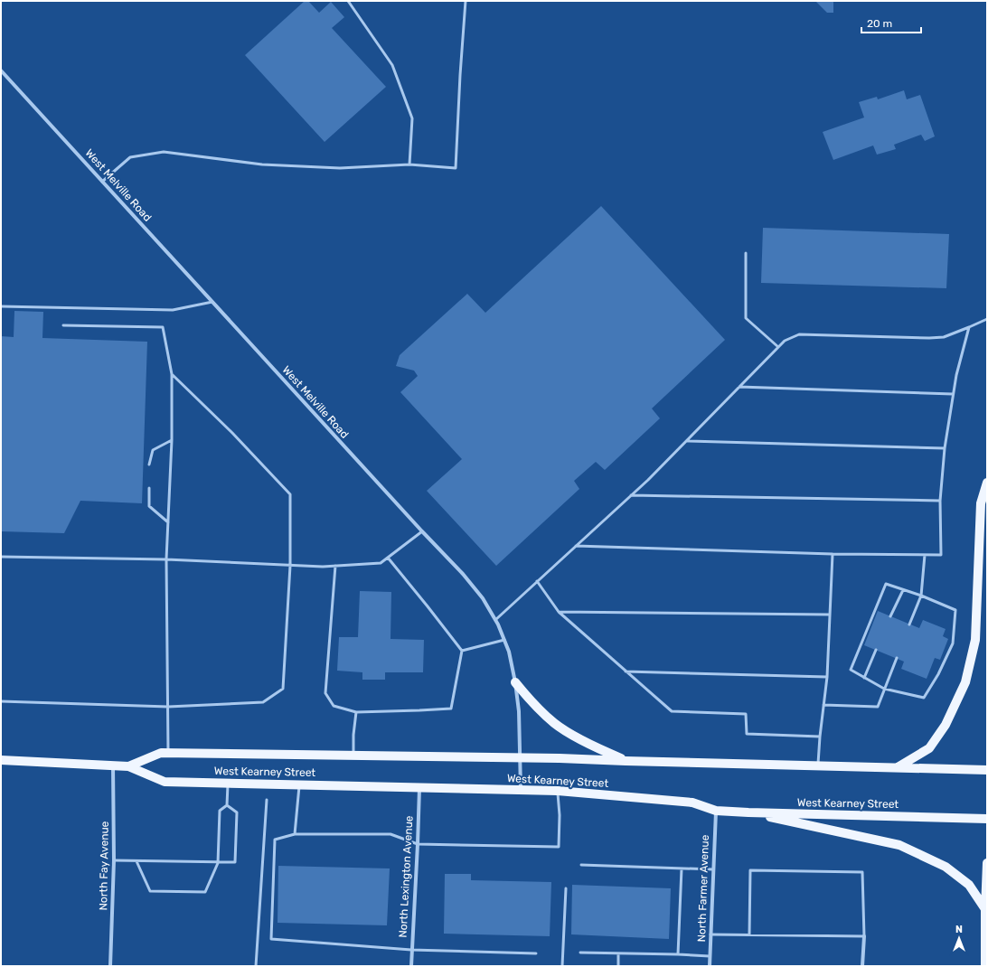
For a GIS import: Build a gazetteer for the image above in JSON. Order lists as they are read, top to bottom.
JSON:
{
  "streets": {
    "main road": ["West Kearney Street"],
    "street": [
      "West Melville Road",
      "North Fay Avenue",
      "North Lexington Avenue",
      "North Farmer Avenue"
    ]
  },
  "crossings": [
    ["West Melville Road", "West Kearney Street"],
    ["West Kearney Street", "North Fay Avenue"],
    ["West Kearney Street", "North Lexington Avenue"],
    ["West Kearney Street", "North Farmer Avenue"]
  ],
  "scale_bar": "20 m",
  "north": "top"
}
